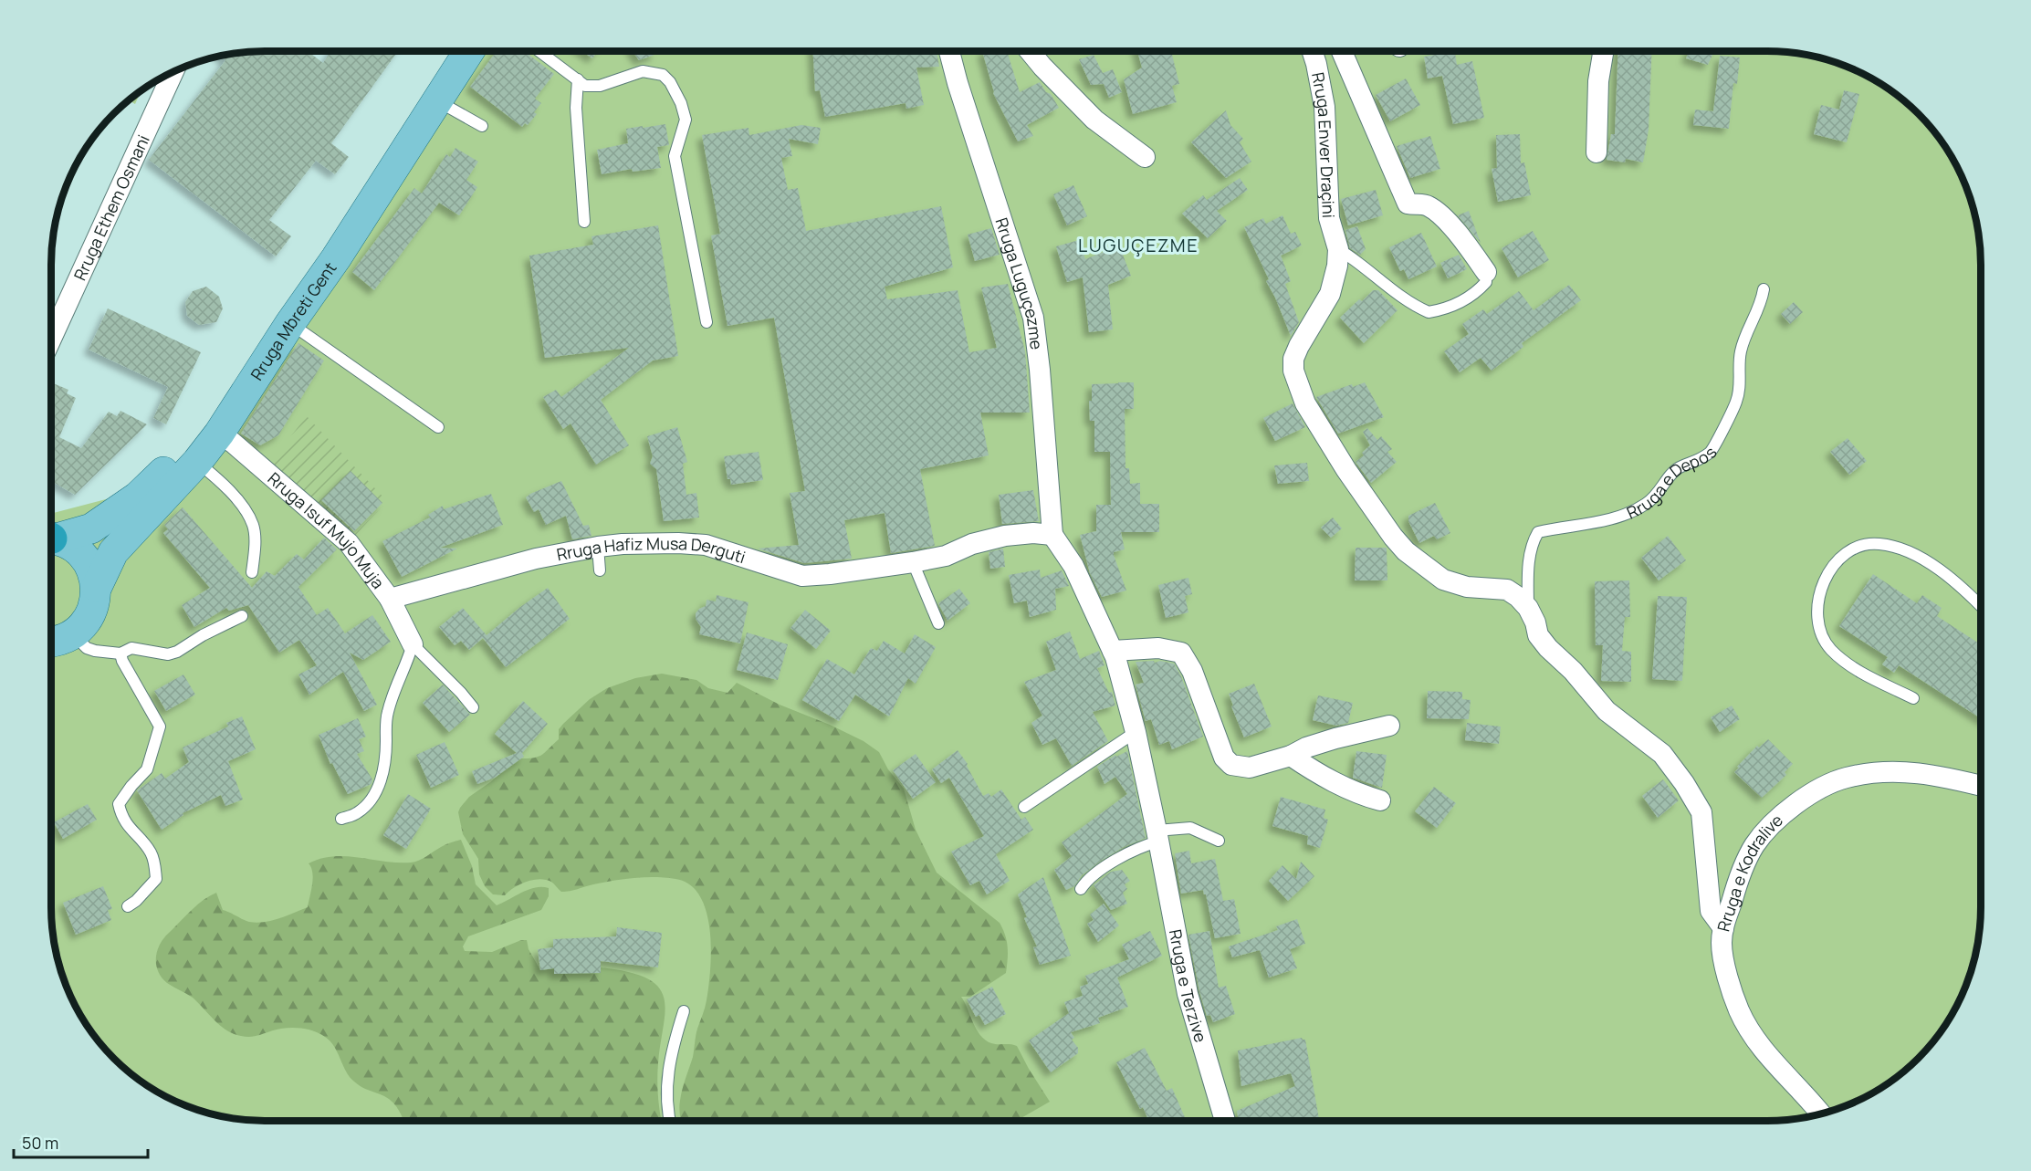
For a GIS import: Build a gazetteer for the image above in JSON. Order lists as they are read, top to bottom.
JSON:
{
  "streets": {
    "main road": ["Rruga Mbreti Gent"],
    "street": [
      "Rruga Enver Draçini",
      "Rruga Ethem Osmani",
      "Rruga Luguçezme",
      "Rruga e Depos",
      "Rruga Isuf Mujo Muja",
      "Rruga Hafiz Musa Derguti",
      "Rruga e Kodralive",
      "Rruga e Terzive"
    ]
  },
  "crossings": [
    ["Rruga Enver Draçini", "Rruga e Depos"],
    ["Rruga Luguçezme", "Rruga Hafiz Musa Derguti"],
    ["Rruga Luguçezme", "Rruga e Terzive"],
    ["Rruga Mbreti Gent", "Rruga Isuf Mujo Muja"],
    ["Rruga e Depos", "Rruga e Kodralive"],
    ["Rruga Isuf Mujo Muja", "Rruga Hafiz Musa Derguti"],
    ["Rruga Hafiz Musa Derguti", "Rruga e Terzive"]
  ],
  "districts": ["LUGUÇEZME"],
  "scale_bar": "50 m"
}
